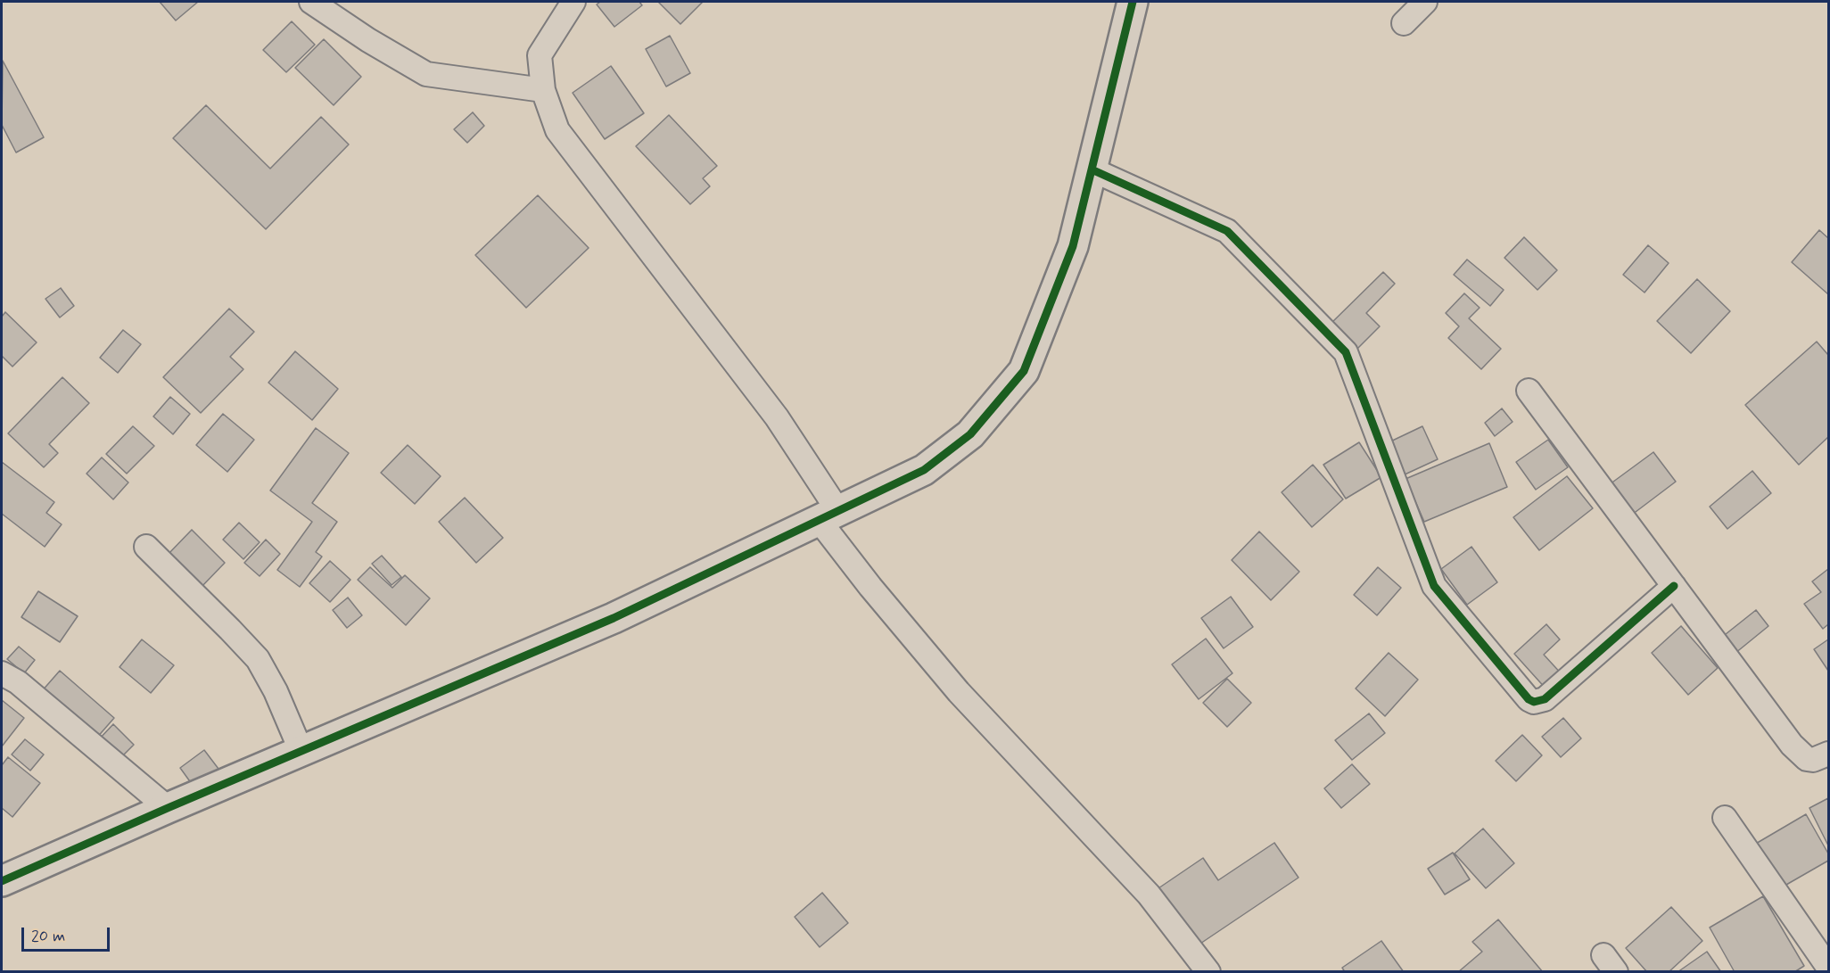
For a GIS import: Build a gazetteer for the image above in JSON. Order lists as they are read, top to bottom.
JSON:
{
  "scale_bar": "20 m"
}
